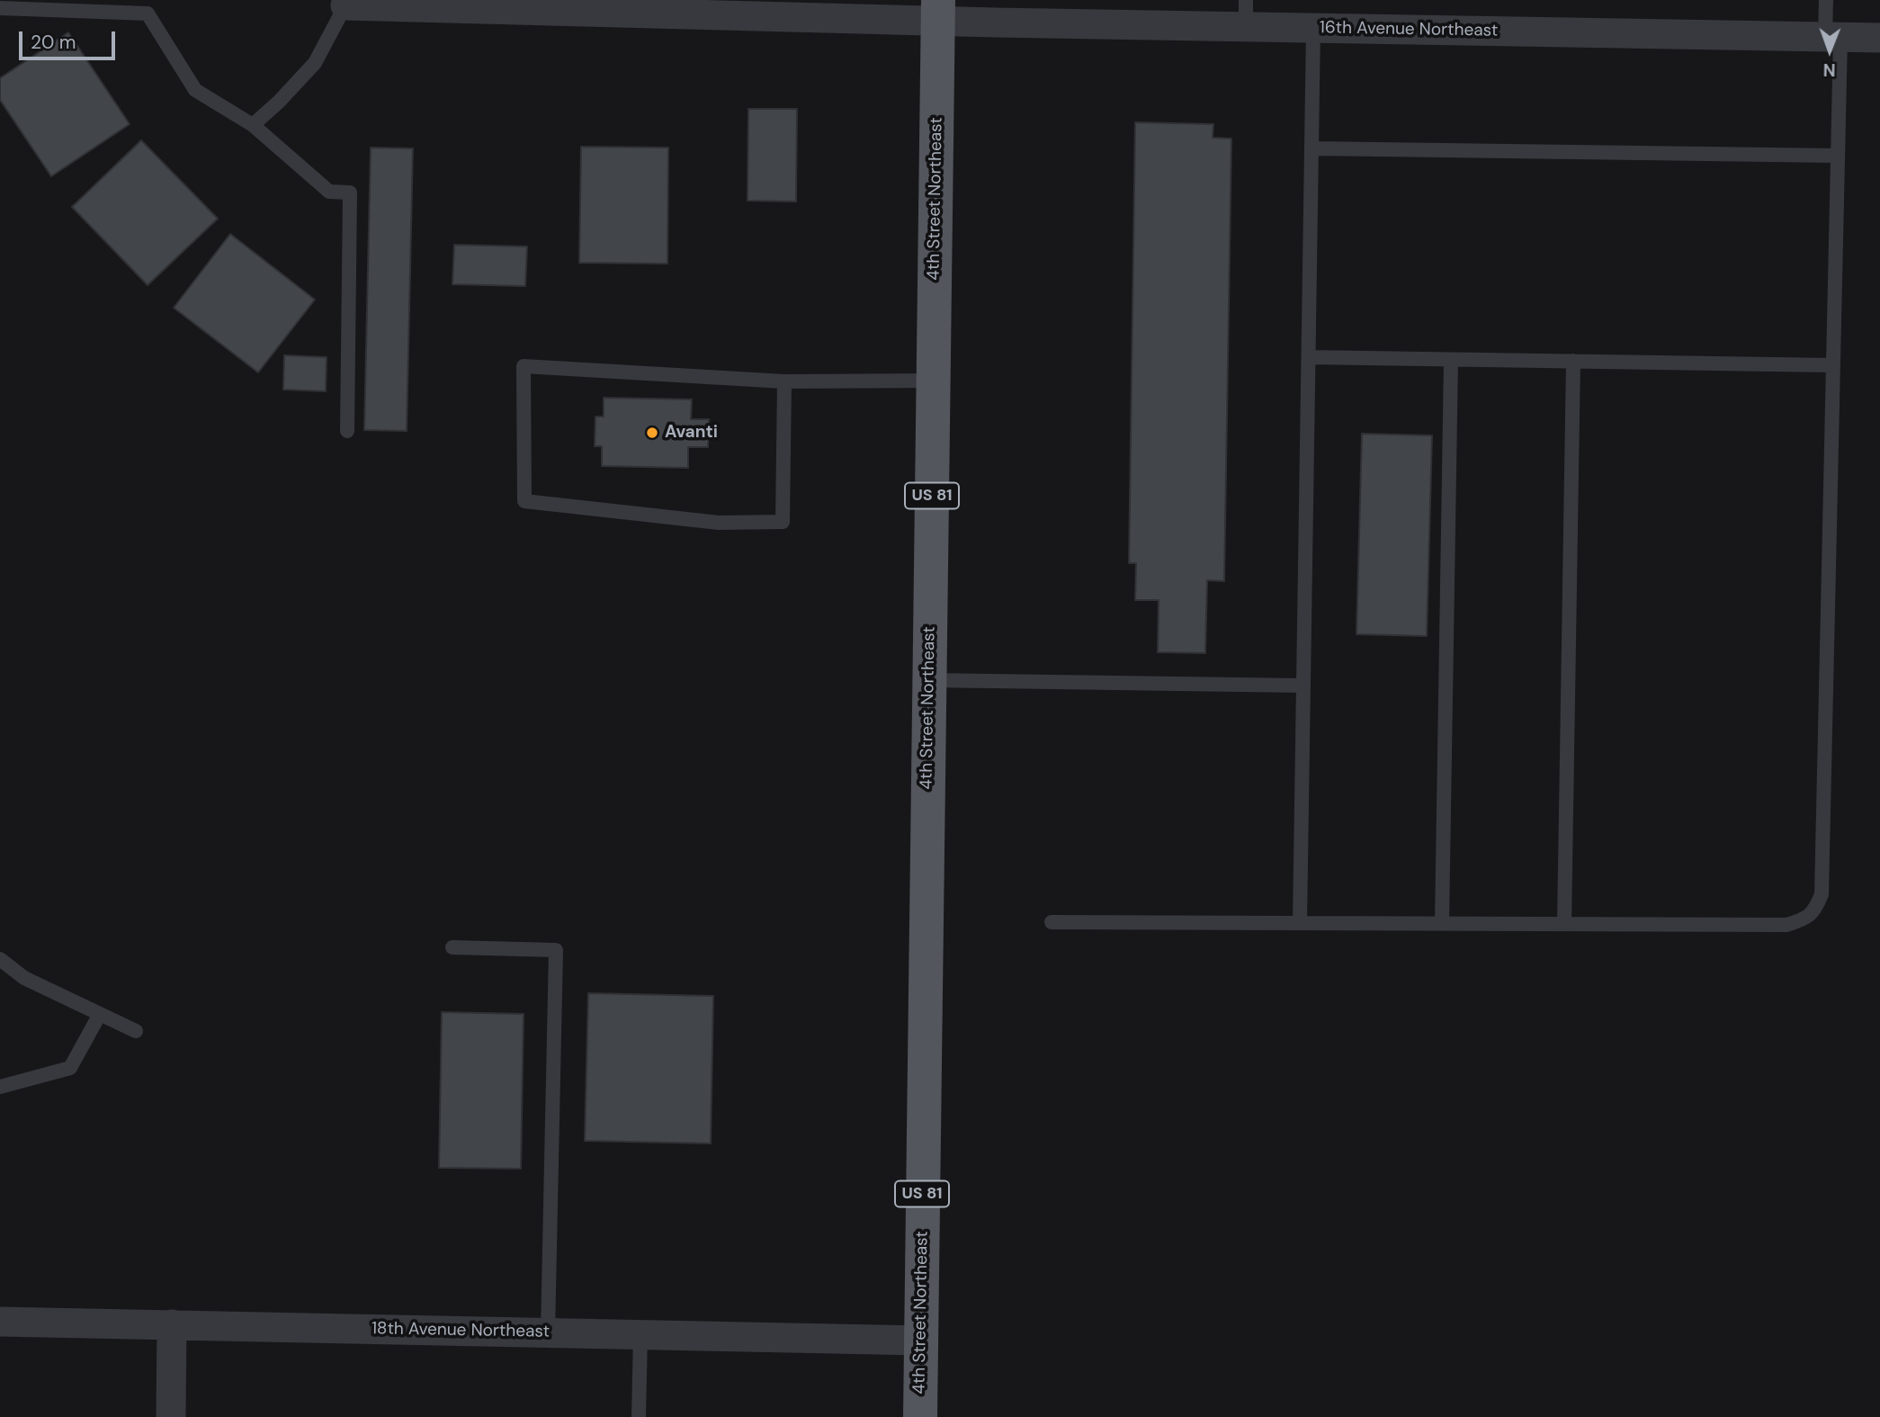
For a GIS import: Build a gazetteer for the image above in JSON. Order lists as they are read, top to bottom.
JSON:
{
  "streets": {
    "main road": ["4th Street Northeast", "US 81"],
    "street": ["16th Avenue Northeast", "18th Avenue Northeast"]
  },
  "crossings": [
    ["16th Avenue Northeast", "4th Street Northeast"],
    ["4th Street Northeast", "18th Avenue Northeast"]
  ],
  "places": ["Avanti"],
  "scale_bar": "20 m",
  "north": "bottom"
}
